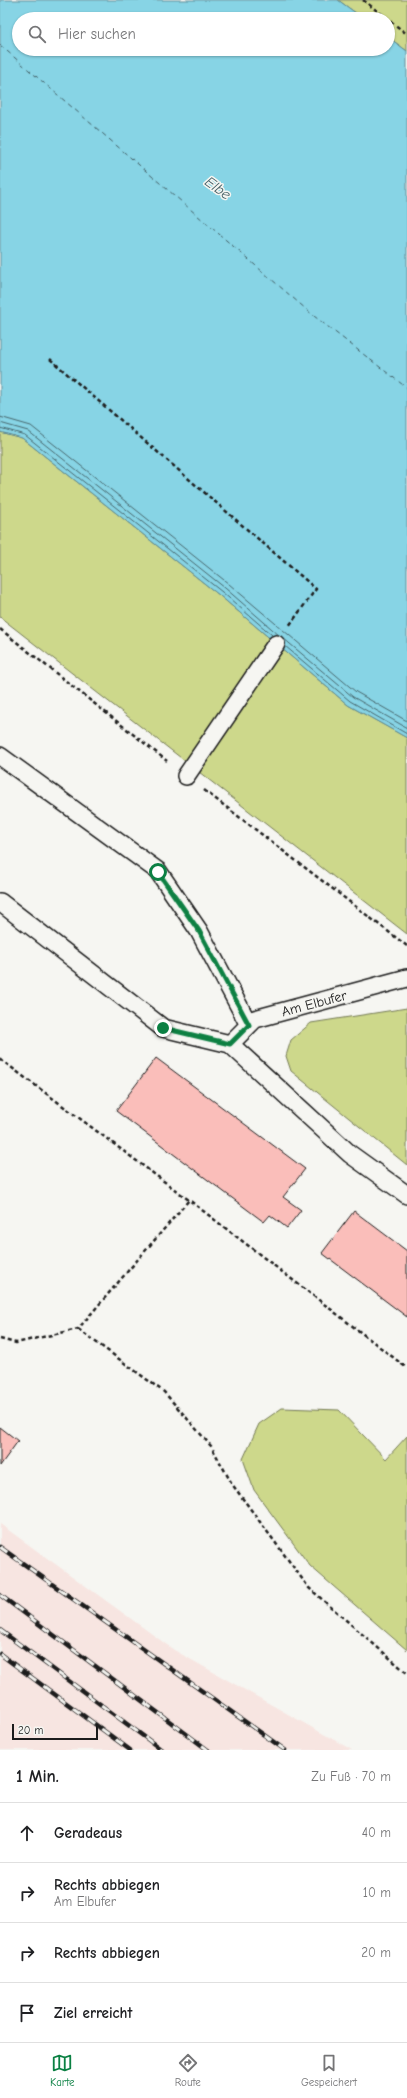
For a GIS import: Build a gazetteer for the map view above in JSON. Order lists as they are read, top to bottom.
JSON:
{
  "streets": {
    "lane": ["Am Elbufer"]
  },
  "water": ["Elbe"],
  "scale_bar": "20 m",
  "page": {
    "search": "Hier suchen",
    "scale": "20 m",
    "heading": ["1 Min.", "Zu Fuß · 70 m"],
    "list": [
      ["Geradeaus", "40 m"],
      ["Rechts abbiegen", "Am Elbufer", "10 m"],
      ["Rechts abbiegen", "20 m"],
      "Ziel erreicht"
    ],
    "nav": ["Karte", "Route", "Gespeichert"]
  }
}
